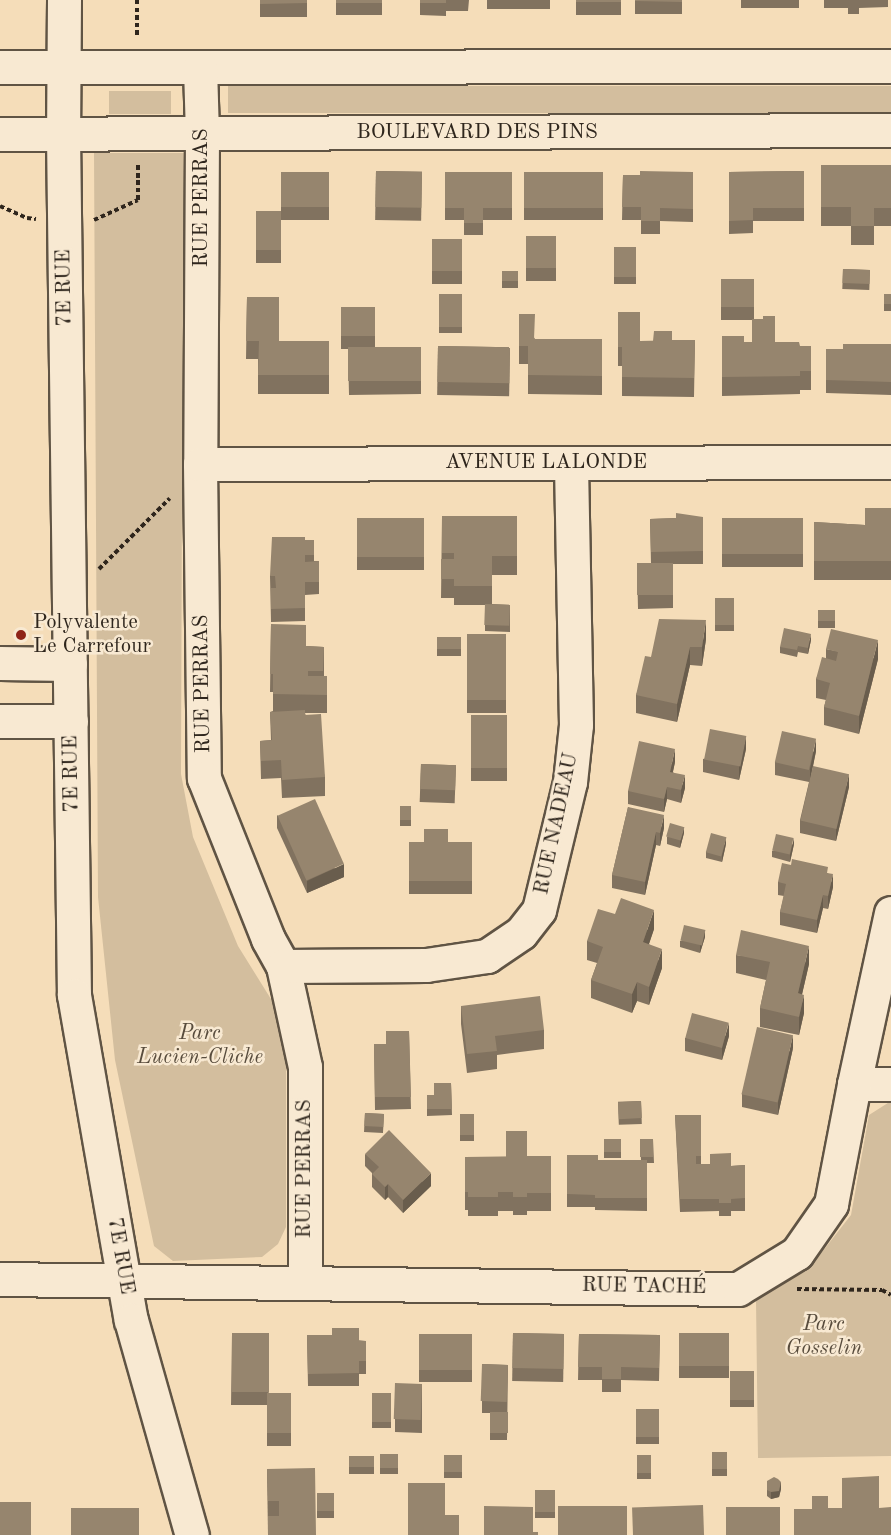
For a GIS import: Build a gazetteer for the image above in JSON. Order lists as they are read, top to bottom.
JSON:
{
  "streets": {
    "street": [
      "BOULEVARD DES PINS",
      "RUE PERRAS",
      "7E RUE",
      "AVENUE LALONDE",
      "RUE NADEAU",
      "RUE TACHÉ"
    ]
  },
  "crossings": [
    ["BOULEVARD DES PINS", "RUE PERRAS"],
    ["BOULEVARD DES PINS", "7E RUE"],
    ["RUE PERRAS", "AVENUE LALONDE"],
    ["RUE PERRAS", "RUE NADEAU"],
    ["RUE PERRAS", "RUE TACHÉ"],
    ["7E RUE", "RUE TACHÉ"],
    ["AVENUE LALONDE", "RUE NADEAU"]
  ],
  "parks": ["Parc Lucien-Cliche", "Parc Gosselin"],
  "places": ["Polyvalente Le Carrefour"]
}
